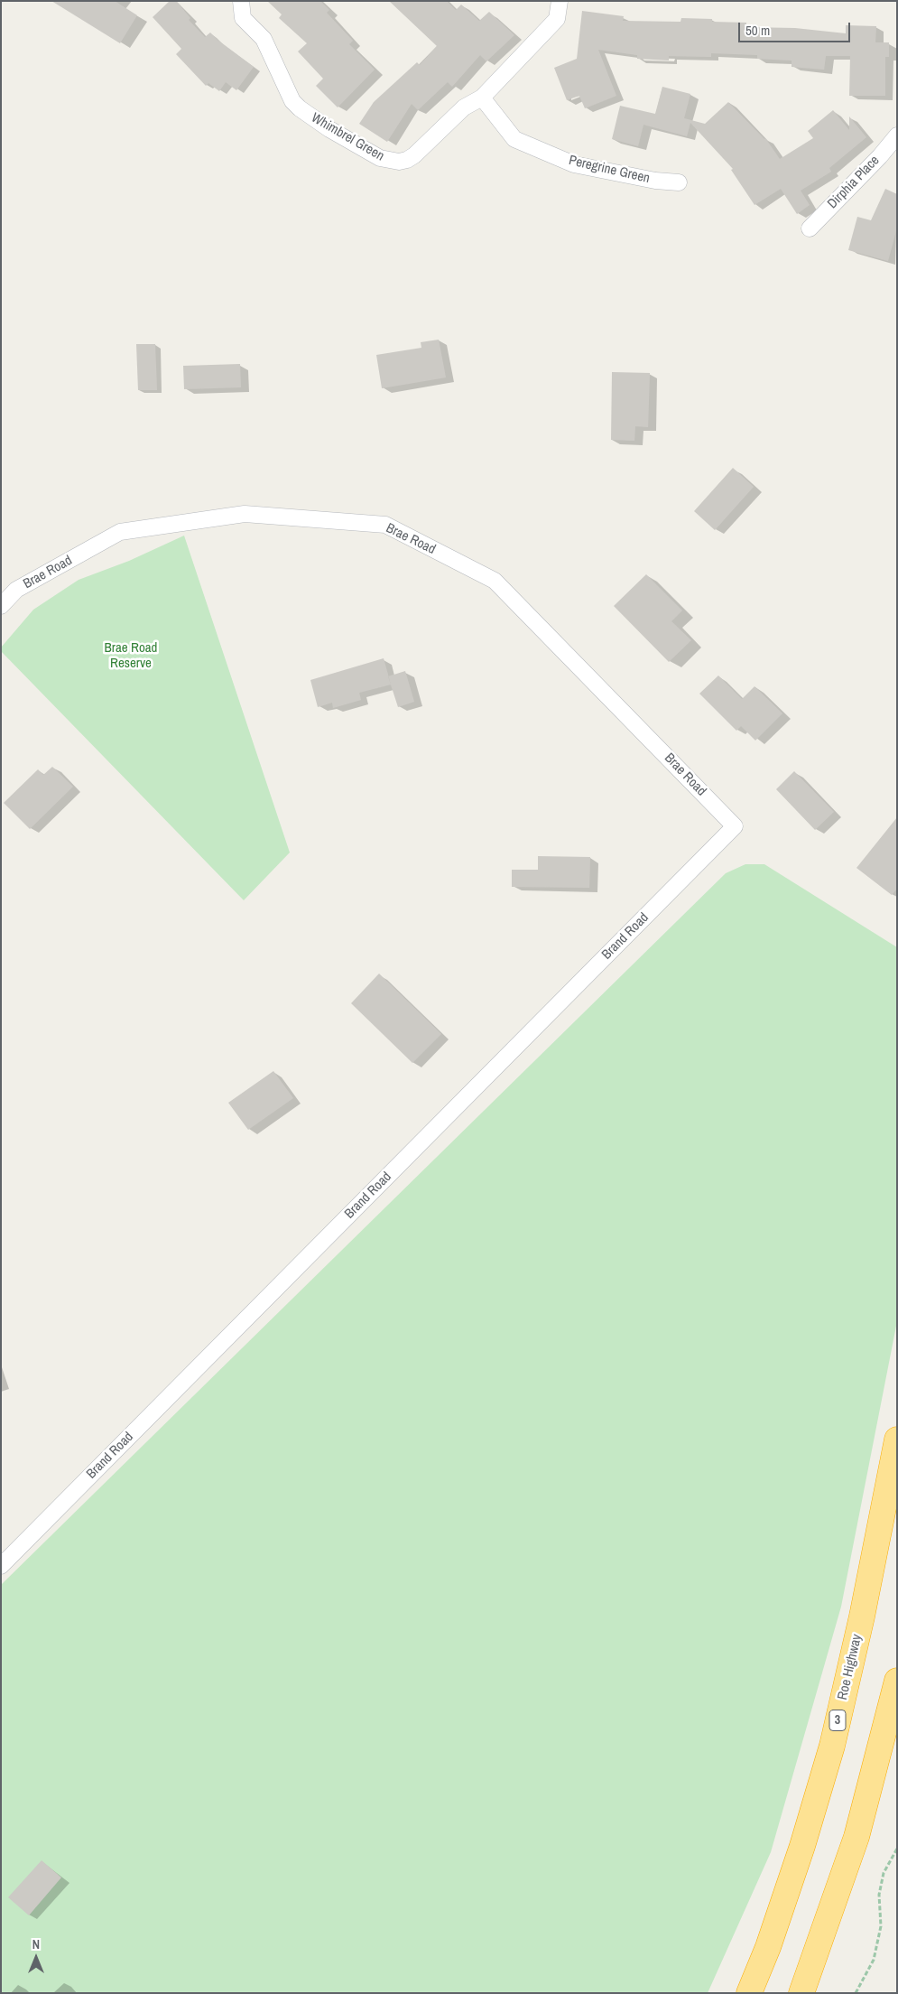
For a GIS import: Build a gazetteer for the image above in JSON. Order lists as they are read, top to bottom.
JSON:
{
  "streets": {
    "highway": ["Roe Highway", "3"],
    "street": [
      "Whimbrel Green",
      "Peregrine Green",
      "Dirphia Place",
      "Brae Road",
      "Brand Road"
    ]
  },
  "crossings": [
    ["Whimbrel Green", "Peregrine Green"],
    ["Brae Road", "Brand Road"]
  ],
  "parks": ["Brae Road Reserve"],
  "scale_bar": "50 m",
  "north": "top"
}
